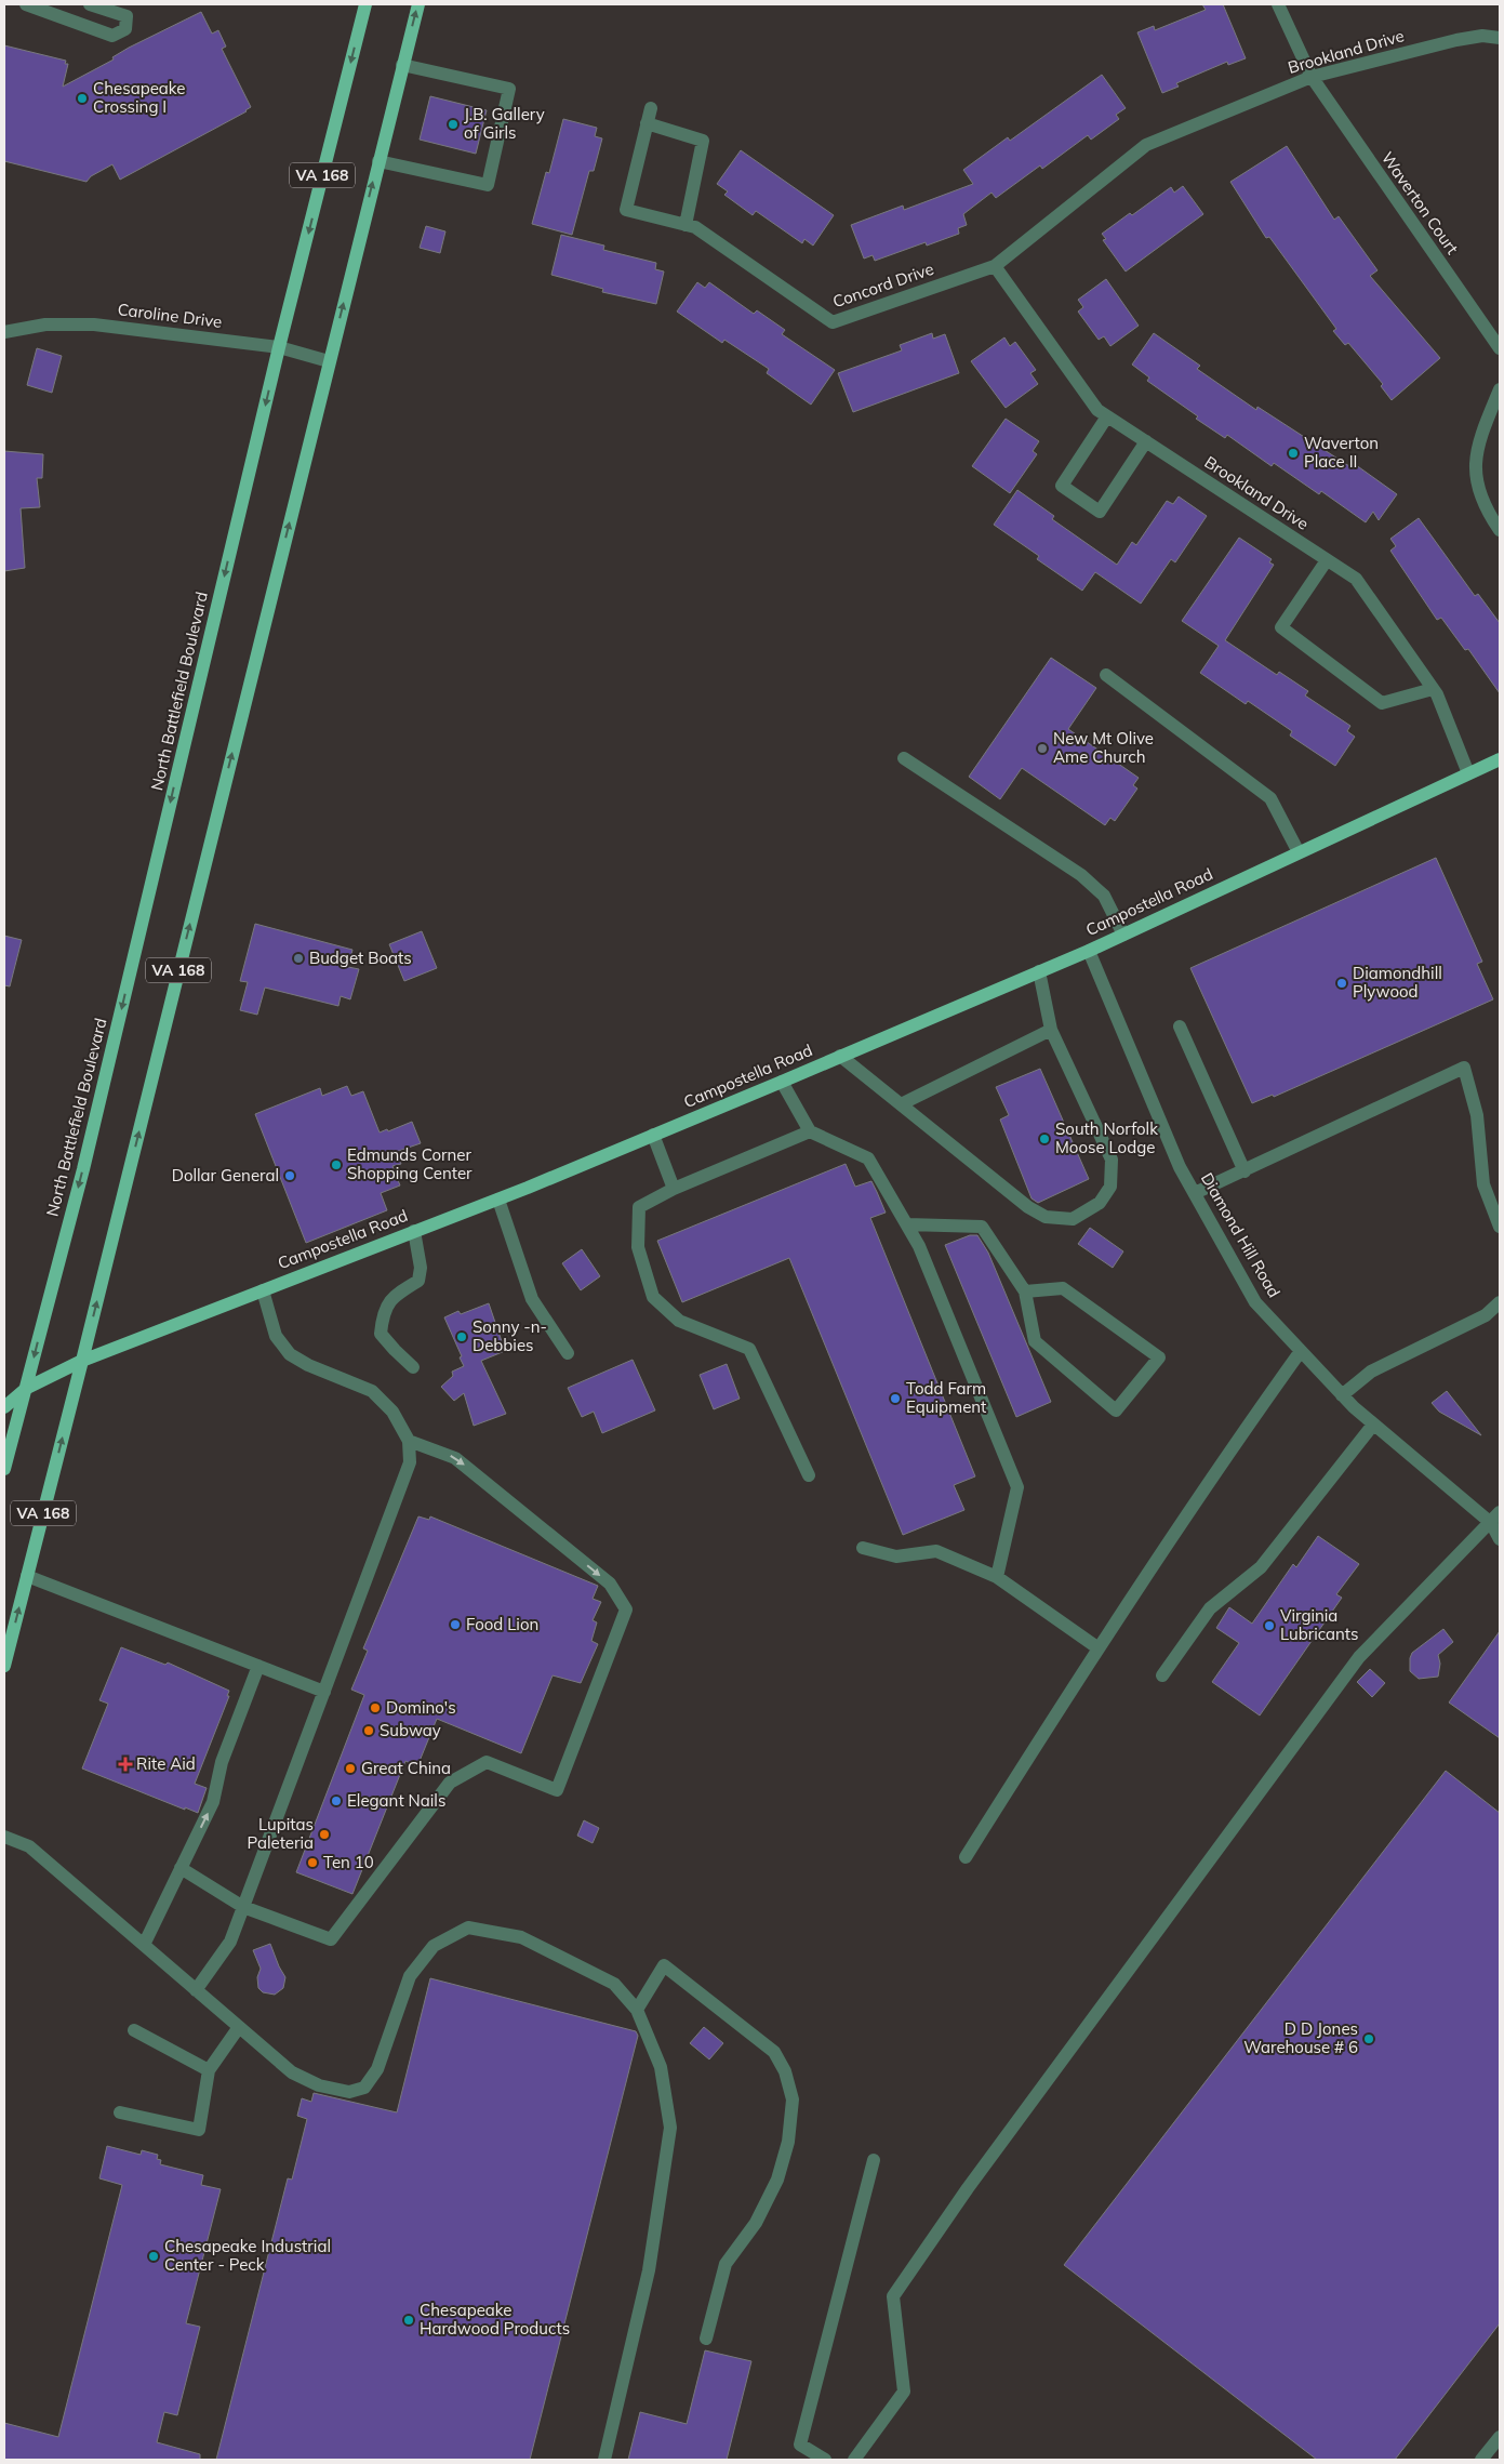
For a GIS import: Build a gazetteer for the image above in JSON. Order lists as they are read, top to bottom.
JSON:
{
  "streets": {
    "main road": ["VA 168", "North Battlefield Boulevard", "Campostella Road"],
    "street": [
      "Brookland Drive",
      "Waverton Court",
      "Concord Drive",
      "Caroline Drive",
      "Diamond Hill Road"
    ]
  },
  "crossings": [
    ["Brookland Drive", "Waverton Court"],
    ["Brookland Drive", "Concord Drive"],
    ["Brookland Drive", "Campostella Road"],
    ["VA 168", "Caroline Drive"],
    ["VA 168", "North Battlefield Boulevard"],
    ["VA 168", "Campostella Road"],
    ["Caroline Drive", "North Battlefield Boulevard"],
    ["North Battlefield Boulevard", "Campostella Road"],
    ["Campostella Road", "Diamond Hill Road"]
  ],
  "places": {
    "other": [
      "Chesapeake Crossing I",
      "J.B. Gallery of Girls",
      "Waverton Place II",
      "New Mt Olive Ame Church",
      "Budget Boats",
      "Diamondhill Plywood",
      "South Norfolk Moose Lodge",
      "Edmunds Corner Shopping Center",
      "Dollar General",
      "Sonny -n- Debbies",
      "Todd Farm Equipment",
      "Food Lion",
      "Virginia Lubricants",
      "Domino's",
      "Subway",
      "Great China",
      "Elegant Nails",
      "Lupitas Paleteria",
      "Ten 10",
      "D D Jones Warehouse # 6",
      "Chesapeake Industrial Center - Peck",
      "Chesapeake Hardwood Products"
    ],
    "health": ["Rite Aid"]
  }
}
